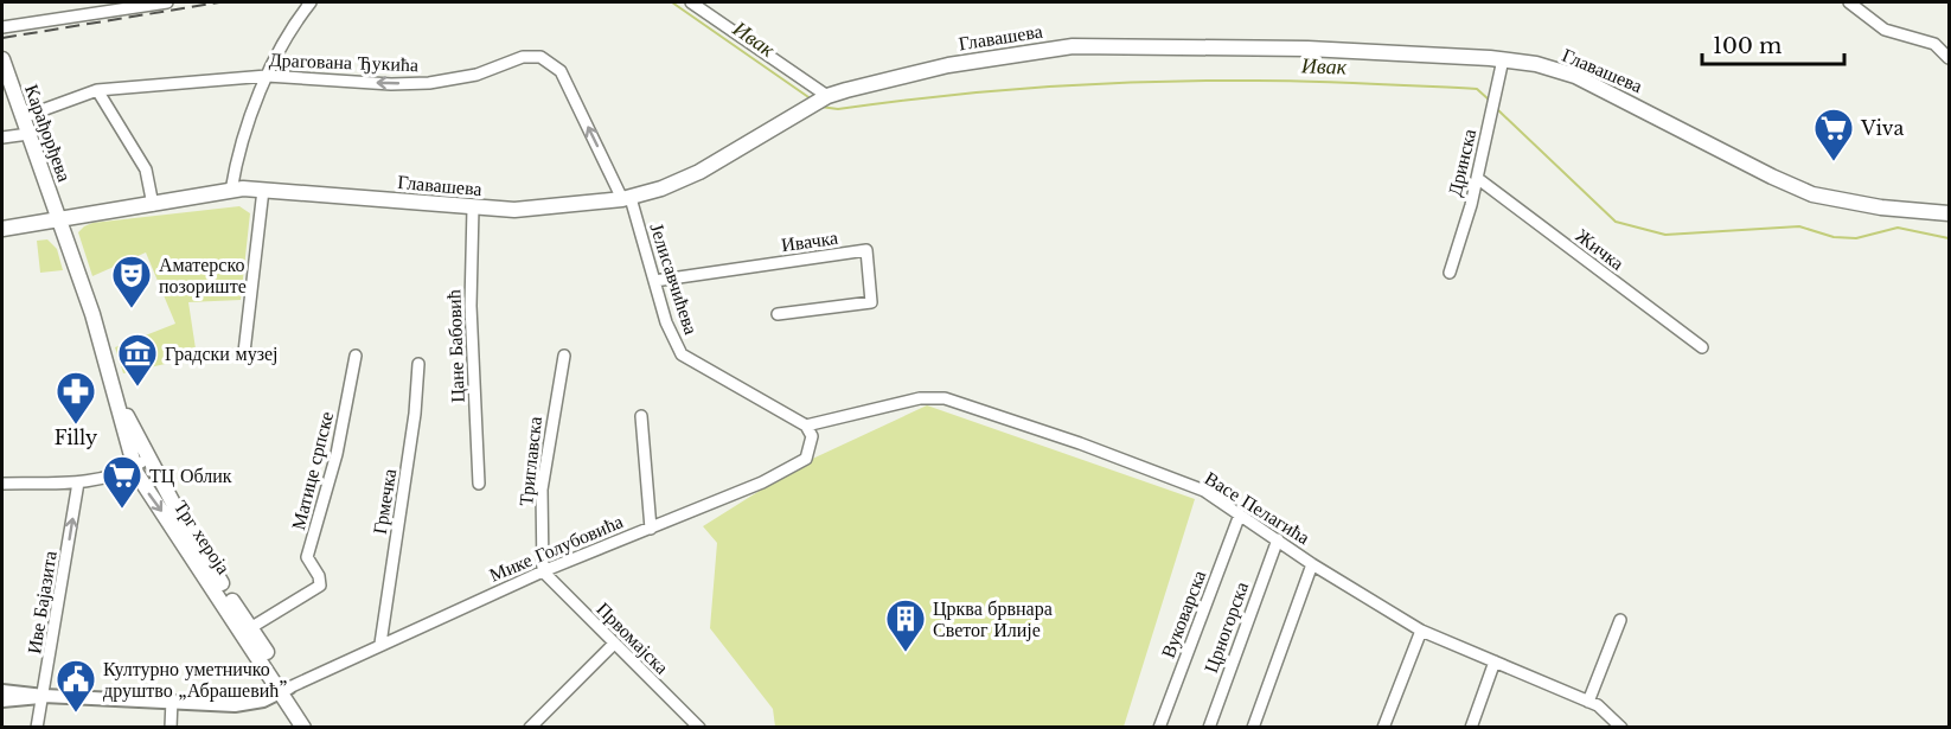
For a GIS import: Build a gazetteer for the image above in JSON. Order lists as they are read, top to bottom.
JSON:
{
  "streets": {
    "main road": ["Главашева", "Карађорђева", "Трг хероја"],
    "street": [
      "Драгована Ђукића",
      "Дринска",
      "Ивачка",
      "Жичка",
      "Јелисавчићева",
      "Цане Бабовић",
      "Триглавска",
      "Матице српске",
      "Грмечка",
      "Васе Пелагића",
      "Мике Голубовића",
      "Иве Бајазита",
      "Вуковарска",
      "Црногорска",
      "Првомајска"
    ]
  },
  "crossings": [
    ["Главашева", "Драгована Ђукића"],
    ["Главашева", "Карађорђева"],
    ["Главашева", "Дринска"],
    ["Главашева", "Јелисавчићева"],
    ["Главашева", "Цане Бабовић"],
    ["Главашева", "Трг хероја"],
    ["Драгована Ђукића", "Карађорђева"],
    ["Драгована Ђукића", "Јелисавчићева"],
    ["Карађорђева", "Трг хероја"],
    ["Дринска", "Жичка"],
    ["Ивачка", "Јелисавчићева"],
    ["Јелисавчићева", "Васе Пелагића"],
    ["Јелисавчићева", "Мике Голубовића"],
    ["Триглавска", "Мике Голубовића"],
    ["Триглавска", "Првомајска"],
    ["Матице српске", "Трг хероја"],
    ["Грмечка", "Мике Голубовића"],
    ["Васе Пелагића", "Мике Голубовића"],
    ["Васе Пелагића", "Вуковарска"],
    ["Васе Пелагића", "Црногорска"],
    ["Трг хероја", "Мике Голубовића"],
    ["Мике Голубовића", "Првомајска"]
  ],
  "one_way": ["Драгована Ђукића", "Иве Бајазита"],
  "water": ["Ивак"],
  "places": {
    "supermarket": ["Viva", "ТЦ Облик"],
    "theatre": ["Аматерско позориште"],
    "museum": ["Градски музеј"],
    "pharmacy": ["Filly"],
    "building": ["Црква брвнара Светог Илије"],
    "public building": ["Културно уметничко друштво „Абрашевић”"]
  },
  "scale_bar": "100 m"
}
